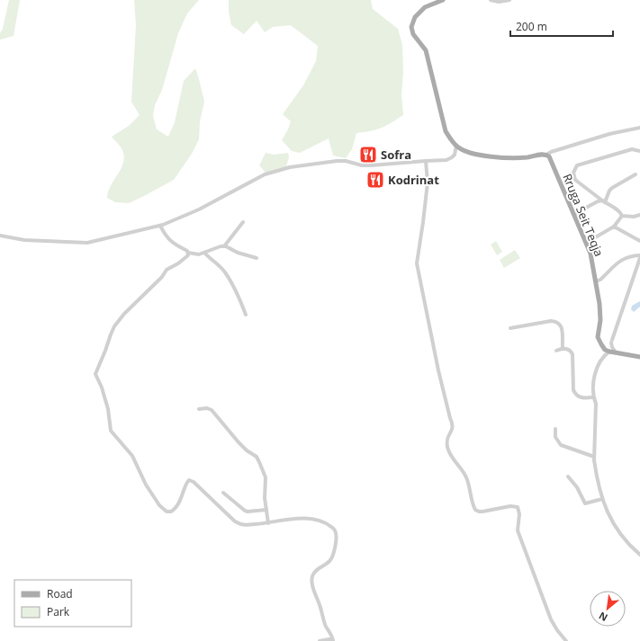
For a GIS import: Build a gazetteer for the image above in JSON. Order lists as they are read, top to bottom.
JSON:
{
  "streets": {
    "main road": ["Rruga Seit Teqja"]
  },
  "places": {
    "restaurant": ["Sofra", "Kodrinat"]
  },
  "legend": ["Road", "Park"],
  "scale_bar": "200 m",
  "north": "bottom left"
}
